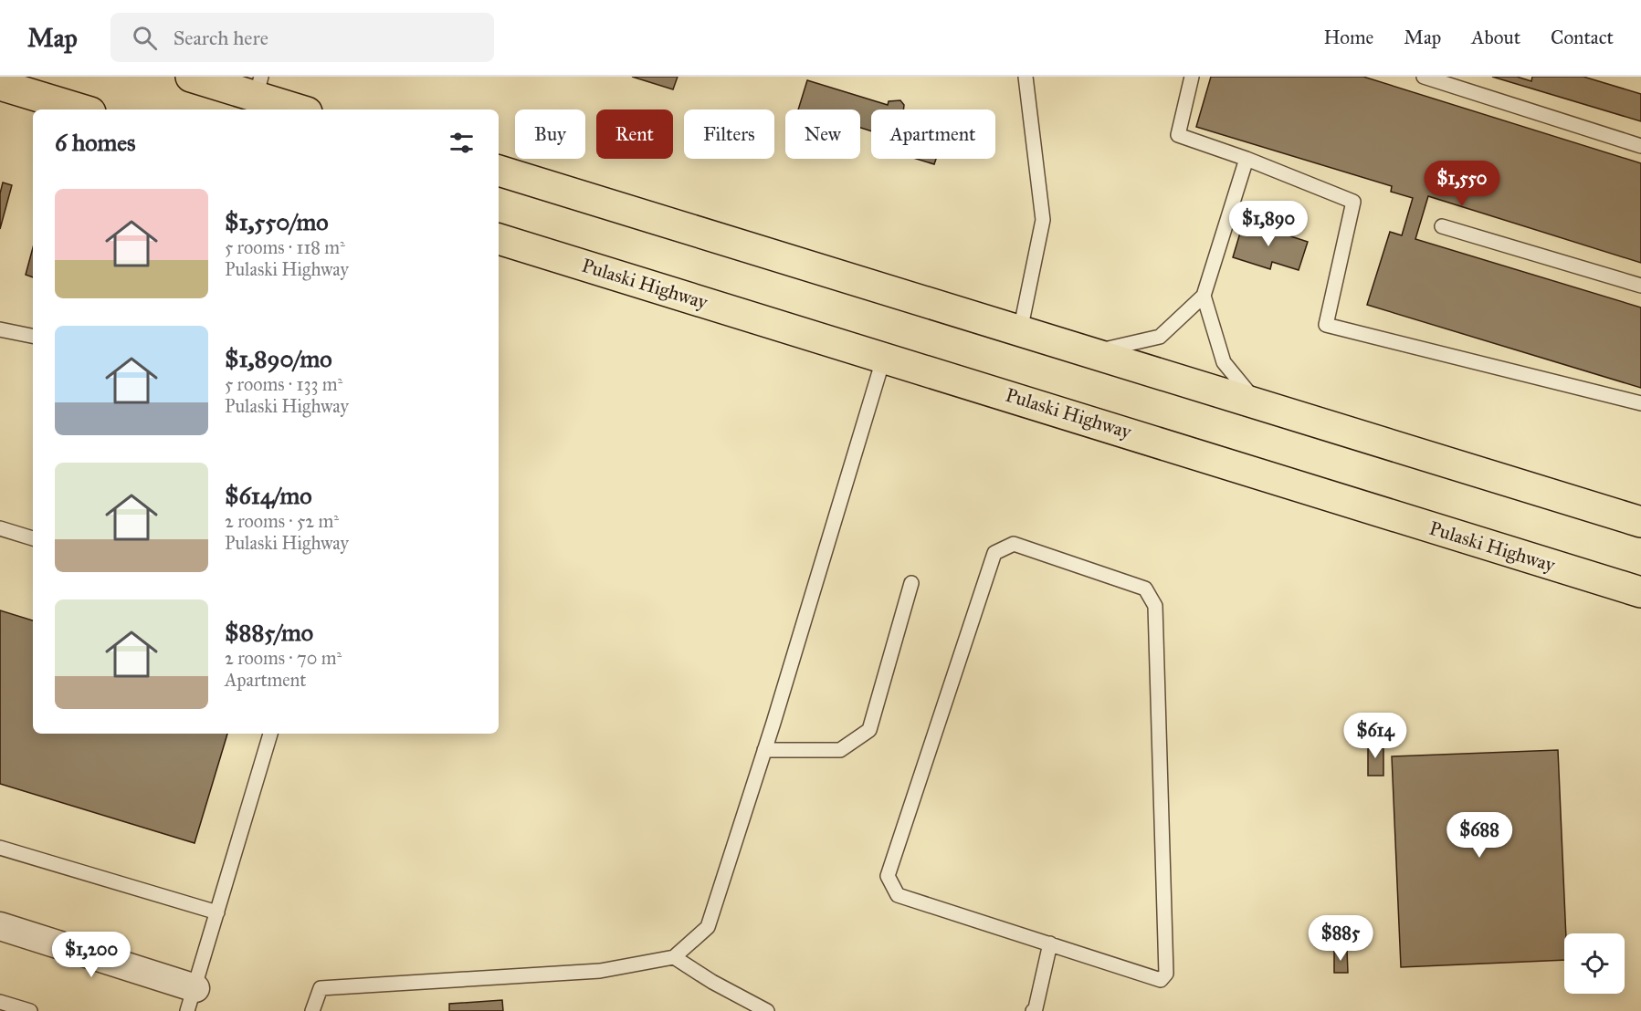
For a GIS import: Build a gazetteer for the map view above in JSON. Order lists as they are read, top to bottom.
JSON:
{
  "streets": {
    "highway": ["Pulaski Highway"]
  },
  "page": {
    "header": "Map",
    "search": "Search here",
    "nav": [
      "Home",
      "Map",
      "About",
      "Contact"
    ],
    "chip": [
      "Buy",
      "Rent",
      "Filters",
      "New",
      "Apartment"
    ],
    "heading": "6 homes",
    "price": [
      "$1,550",
      "$1,890",
      "$614",
      "$688",
      "$885",
      "$1,200"
    ],
    "list": [
      {
        "name": "$1,550/mo",
        "note": "5 rooms · 118 m² · Pulaski Highway"
      },
      {
        "name": "$1,890/mo",
        "note": "5 rooms · 133 m² · Pulaski Highway"
      },
      {
        "name": "$614/mo",
        "note": "2 rooms · 52 m² · Pulaski Highway"
      },
      {
        "name": "$885/mo",
        "note": "2 rooms · 70 m² · Apartment"
      }
    ]
  }
}
